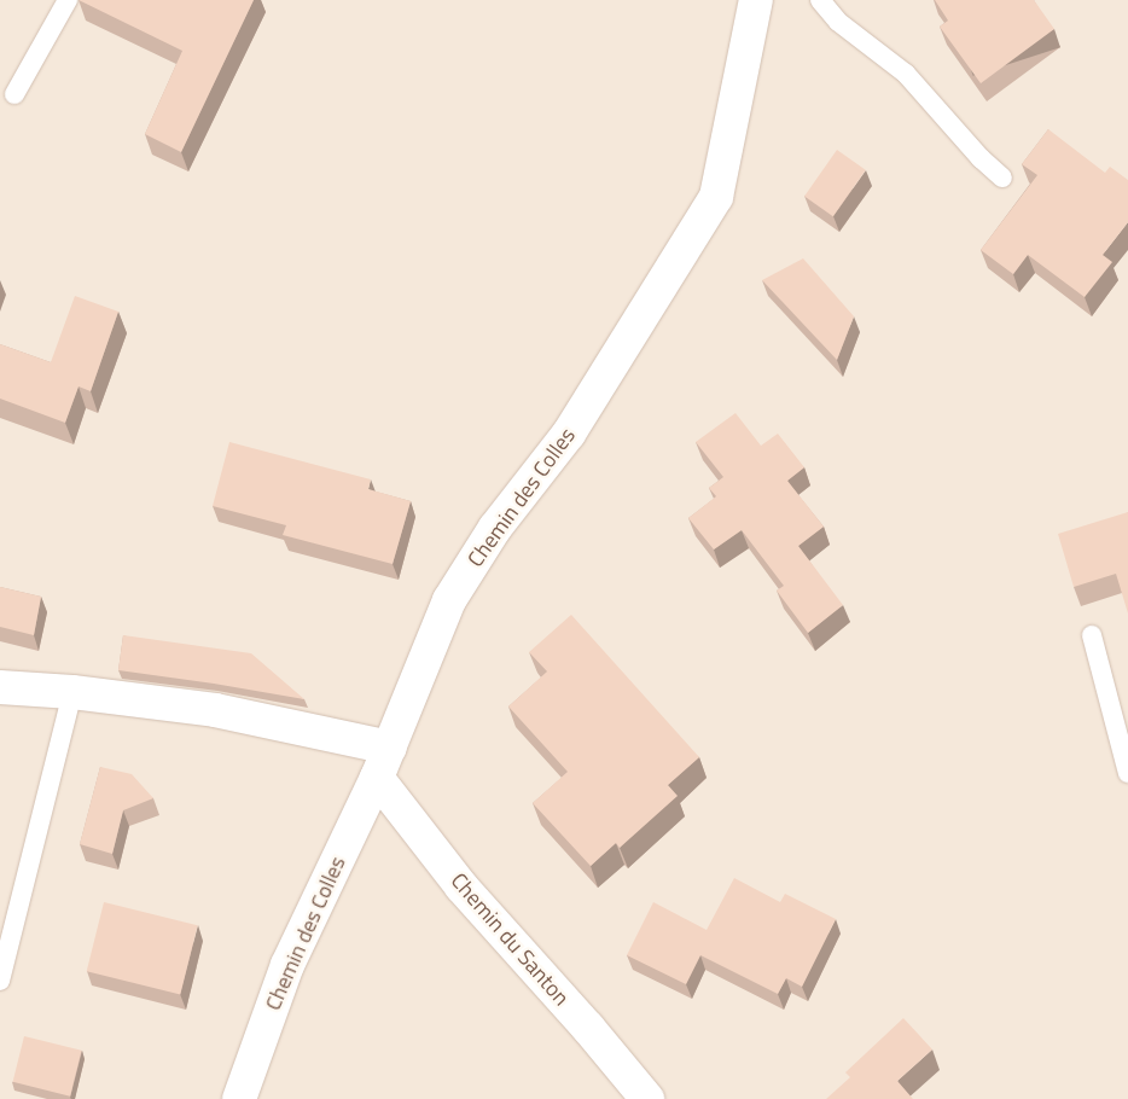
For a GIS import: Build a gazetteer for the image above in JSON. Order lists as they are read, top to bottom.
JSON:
{
  "streets": {
    "street": ["Chemin des Colles", "Chemin du Santon"]
  },
  "crossings": [
    ["Chemin des Colles", "Chemin du Santon"]
  ]
}
